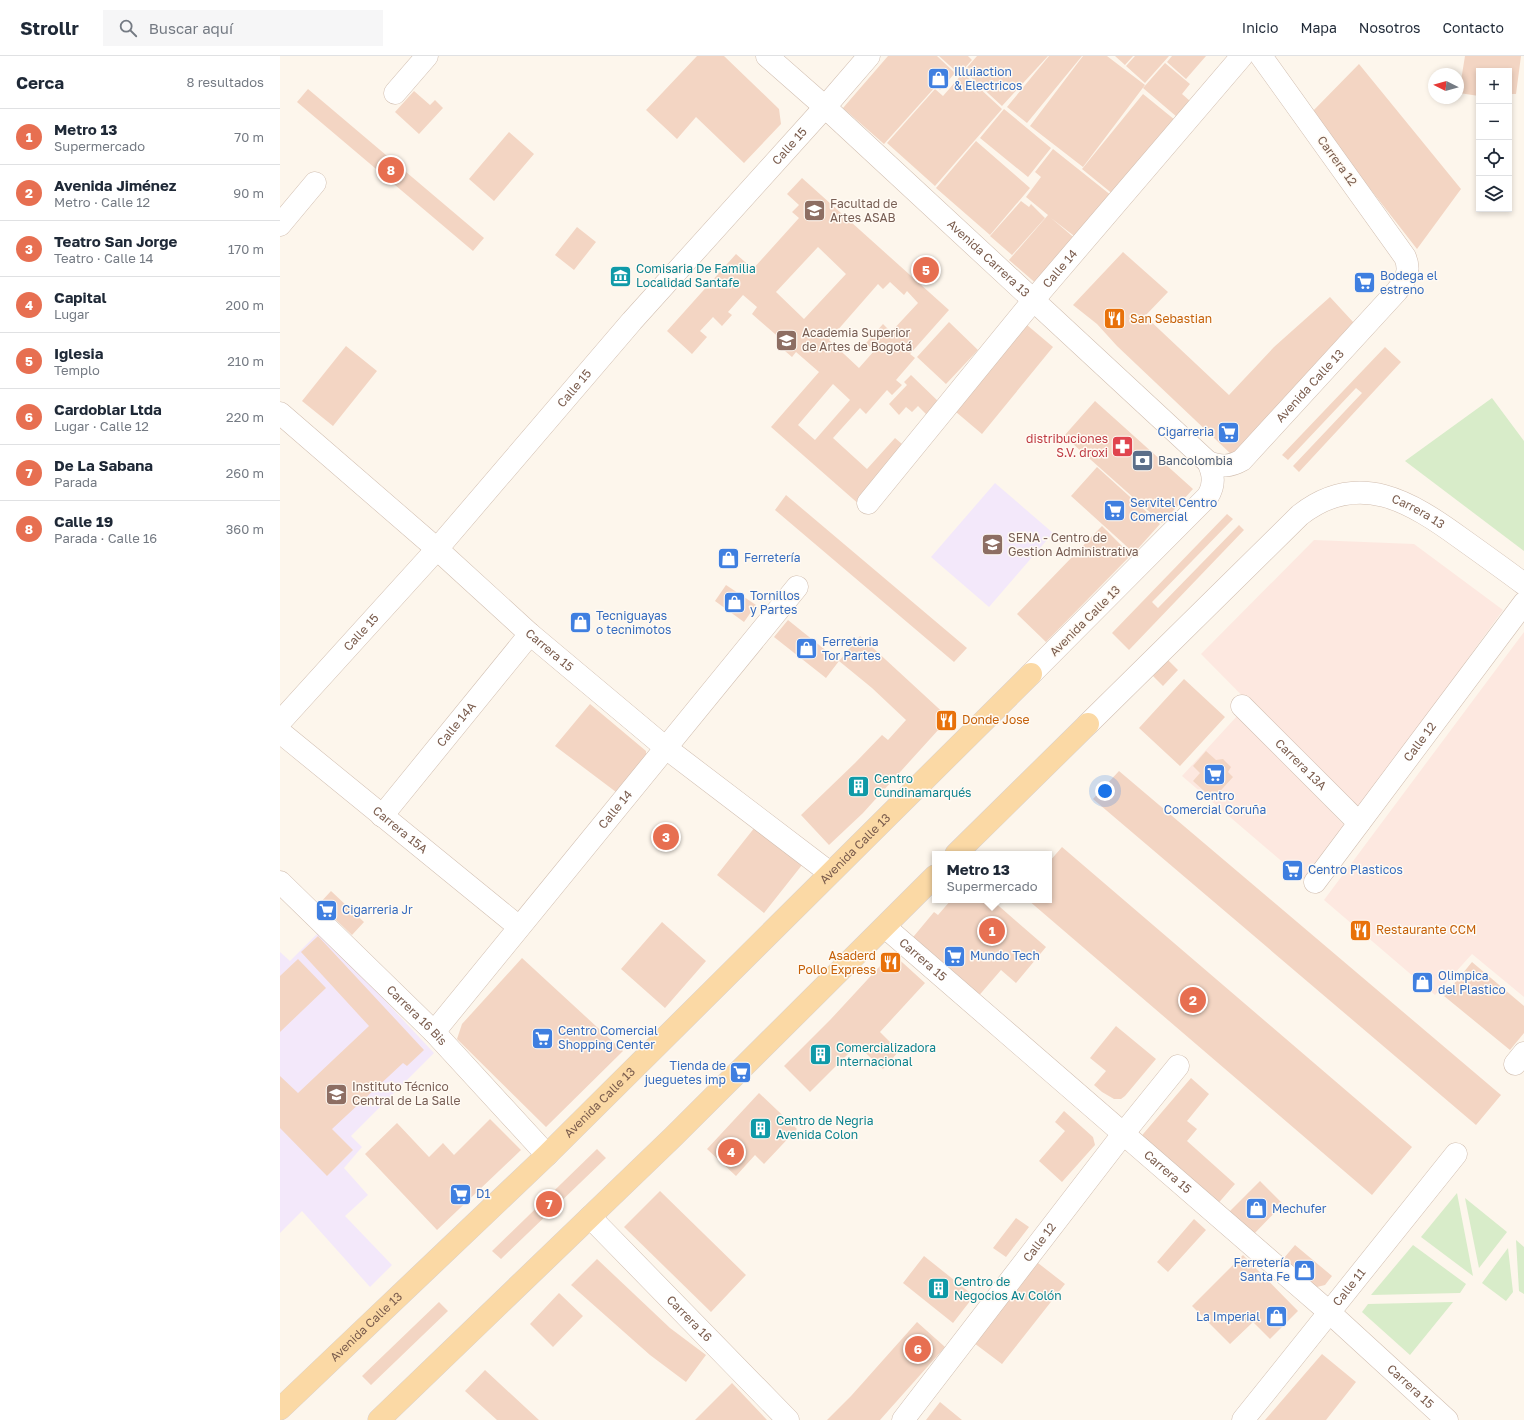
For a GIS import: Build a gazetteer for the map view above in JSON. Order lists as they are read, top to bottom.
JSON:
{
  "streets": {
    "main road": ["Avenida Calle 13"],
    "street": [
      "Calle 15",
      "Carrera 12",
      "Avenida Carrera 13",
      "Calle 14",
      "Carrera 13",
      "Carrera 15",
      "Calle 14A",
      "Calle 12",
      "Carrera 13A",
      "Carrera 15A",
      "Carrera 16 Bis",
      "Calle 11",
      "Carrera 16"
    ]
  },
  "crossings": [
    ["Calle 15", "Avenida Carrera 13"],
    ["Calle 15", "Carrera 15"],
    ["Carrera 12", "Avenida Calle 13"],
    ["Avenida Carrera 13", "Calle 14"],
    ["Avenida Carrera 13", "Avenida Calle 13"],
    ["Calle 14", "Carrera 15"],
    ["Calle 14", "Carrera 15A"],
    ["Calle 14", "Carrera 16 Bis"],
    ["Avenida Calle 13", "Carrera 15"],
    ["Avenida Calle 13", "Carrera 16 Bis"],
    ["Carrera 15", "Calle 14A"],
    ["Carrera 15", "Calle 12"],
    ["Carrera 15", "Calle 11"],
    ["Calle 14A", "Carrera 15A"],
    ["Calle 12", "Carrera 13A"]
  ],
  "places": {
    "shop": [
      "Illuiaction & Electricos",
      "Ferretería",
      "Tornillos y Partes",
      "Tecniguayas o tecnimotos",
      "Ferreteria Tor Partes",
      "Olimpica del Plastico",
      "Mechufer",
      "Ferretería Santa Fe",
      "La Imperial"
    ],
    "school or university": [
      "Facultad de Artes ASAB",
      "Academia Superior de Artes de Bogotá",
      "SENA - Centro de Gestion Administrativa",
      "Instituto Técnico Central de La Salle"
    ],
    "museum": ["Comisaria De Familia Localidad Santafe"],
    "supermarket": [
      "Bodega el estreno",
      "Cigarreria",
      "Servitel Centro Comercial",
      "Centro Comercial Coruña",
      "Centro Plasticos",
      "Cigarreria Jr",
      "Mundo Tech",
      "Centro Comercial Shopping Center",
      "Tienda de jueguetes imp",
      "D1"
    ],
    "restaurant": [
      "San Sebastian",
      "Donde Jose",
      "Restaurante CCM",
      "Asaderd Pollo Express"
    ],
    "pharmacy": ["distribuciones S.V. droxi"],
    "bank": ["Bancolombia"],
    "building": [
      "Centro Cundinamarqués",
      "Comercializadora Internacional",
      "Centro de Negria Avenida Colon",
      "Centro de Negocios Av Colón"
    ]
  },
  "north": "left",
  "page": {
    "header": "Strollr",
    "search": "Buscar aquí",
    "nav": [
      "Inicio",
      "Mapa",
      "Nosotros",
      "Contacto"
    ],
    "heading": ["Cerca", "8 resultados"],
    "map_buttons": ["+", "−"],
    "list": [
      {
        "mark": "1",
        "name": "Metro 13",
        "note": "Supermercado",
        "value": "70 m"
      },
      {
        "mark": "2",
        "name": "Avenida Jiménez",
        "note": "Metro · Calle 12",
        "value": "90 m"
      },
      {
        "mark": "3",
        "name": "Teatro San Jorge",
        "note": "Teatro · Calle 14",
        "value": "170 m"
      },
      {
        "mark": "4",
        "name": "Capital",
        "note": "Lugar",
        "value": "200 m"
      },
      {
        "mark": "5",
        "name": "Iglesia",
        "note": "Templo",
        "value": "210 m"
      },
      {
        "mark": "6",
        "name": "Cardoblar Ltda",
        "note": "Lugar · Calle 12",
        "value": "220 m"
      },
      {
        "mark": "7",
        "name": "De La Sabana",
        "note": "Parada",
        "value": "260 m"
      },
      {
        "mark": "8",
        "name": "Calle 19",
        "note": "Parada · Calle 16",
        "value": "360 m"
      }
    ],
    "pins": [
      "8",
      "5",
      "3",
      "1",
      "2",
      "4",
      "7",
      "6"
    ],
    "popup": ["Metro 13", "Supermercado"]
  }
}
